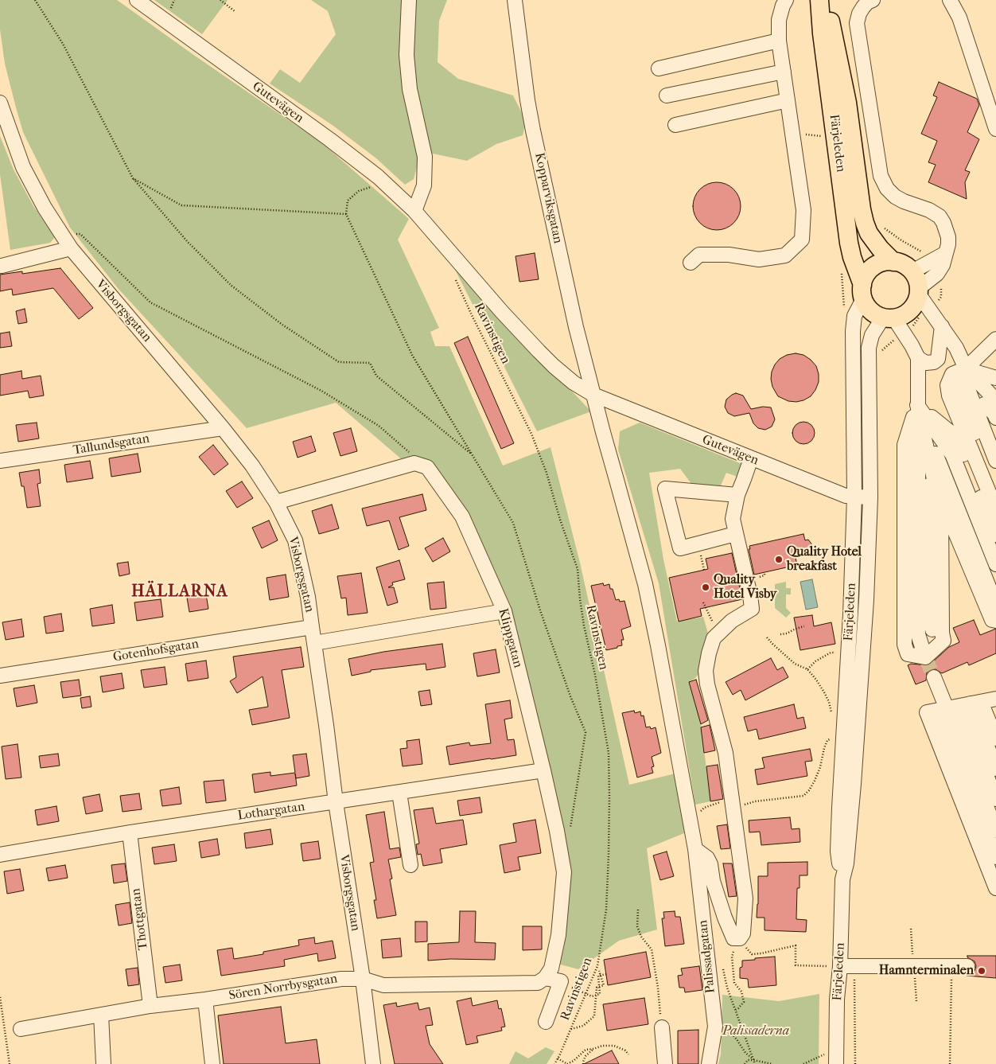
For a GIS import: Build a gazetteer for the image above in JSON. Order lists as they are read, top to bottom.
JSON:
{
  "streets": {
    "main road": ["Färjeleden"],
    "street": [
      "Gutevägen",
      "Kopparviksgatan",
      "Visborgsgatan",
      "Tallundsgatan",
      "Klippgatan",
      "Gotenhofsgatan",
      "Lothargatan",
      "Thottgatan",
      "Palissadgatan",
      "Sören Norrbysgatan"
    ],
    "path": ["Ravinstigen"]
  },
  "crossings": [
    ["Gutevägen", "Färjeleden"],
    ["Gutevägen", "Kopparviksgatan"],
    ["Kopparviksgatan", "Palissadgatan"],
    ["Visborgsgatan", "Tallundsgatan"],
    ["Visborgsgatan", "Gotenhofsgatan"],
    ["Visborgsgatan", "Lothargatan"],
    ["Visborgsgatan", "Sören Norrbysgatan"],
    ["Klippgatan", "Lothargatan"],
    ["Klippgatan", "Sören Norrbysgatan"],
    ["Lothargatan", "Thottgatan"],
    ["Thottgatan", "Sören Norrbysgatan"]
  ],
  "districts": ["HÄLLARNA"],
  "parks": ["Palissaderna"],
  "places": ["Quality Hotel breakfast", "Quality Hotel Visby", "Hamnterminalen"]
}
